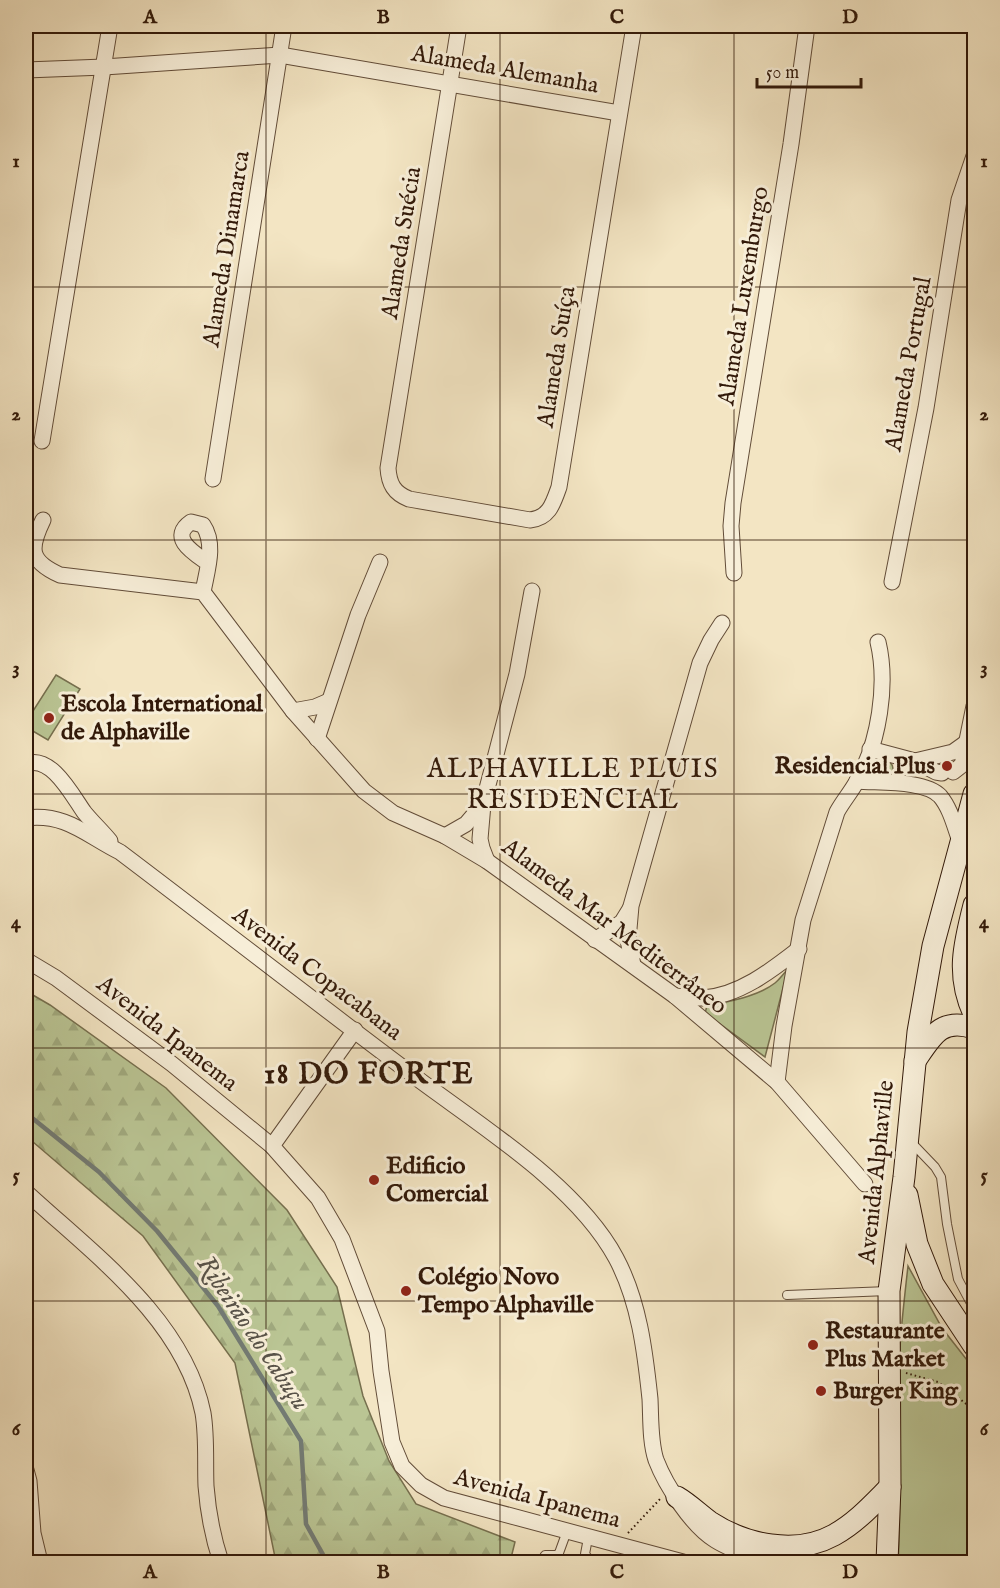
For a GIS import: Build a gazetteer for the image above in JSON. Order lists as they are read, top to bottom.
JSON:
{
  "streets": {
    "main road": ["Avenida Alphaville"],
    "street": [
      "Alameda Alemanha",
      "Alameda Suécia",
      "Alameda Dinamarca",
      "Alameda Luxemburgo",
      "Alameda Suíça",
      "Alameda Portugal",
      "Alameda Mar Mediterrâneo",
      "Avenida Copacabana",
      "Avenida Ipanema"
    ]
  },
  "crossings": [
    ["Alameda Alemanha", "Alameda Suécia"],
    ["Alameda Alemanha", "Alameda Dinamarca"],
    ["Alameda Alemanha", "Alameda Suíça"],
    ["Alameda Suécia", "Alameda Suíça"]
  ],
  "districts": ["ALPHAVILLE PLUIS RESIDENCIAL", "18 DO FORTE"],
  "water": ["Ribeirão do Cabuçu"],
  "places": [
    "Escola International de Alphaville",
    "Residencial Plus",
    "Edificio Comercial",
    "Colégio Novo Tempo Alphaville",
    "Restaurante Plus Market",
    "Burger King"
  ],
  "scale_bar": "50 m",
  "grid": {
    "columns": [
      "A",
      "B",
      "C",
      "D"
    ],
    "rows": [
      "1",
      "2",
      "3",
      "4",
      "5",
      "6"
    ]
  }
}
